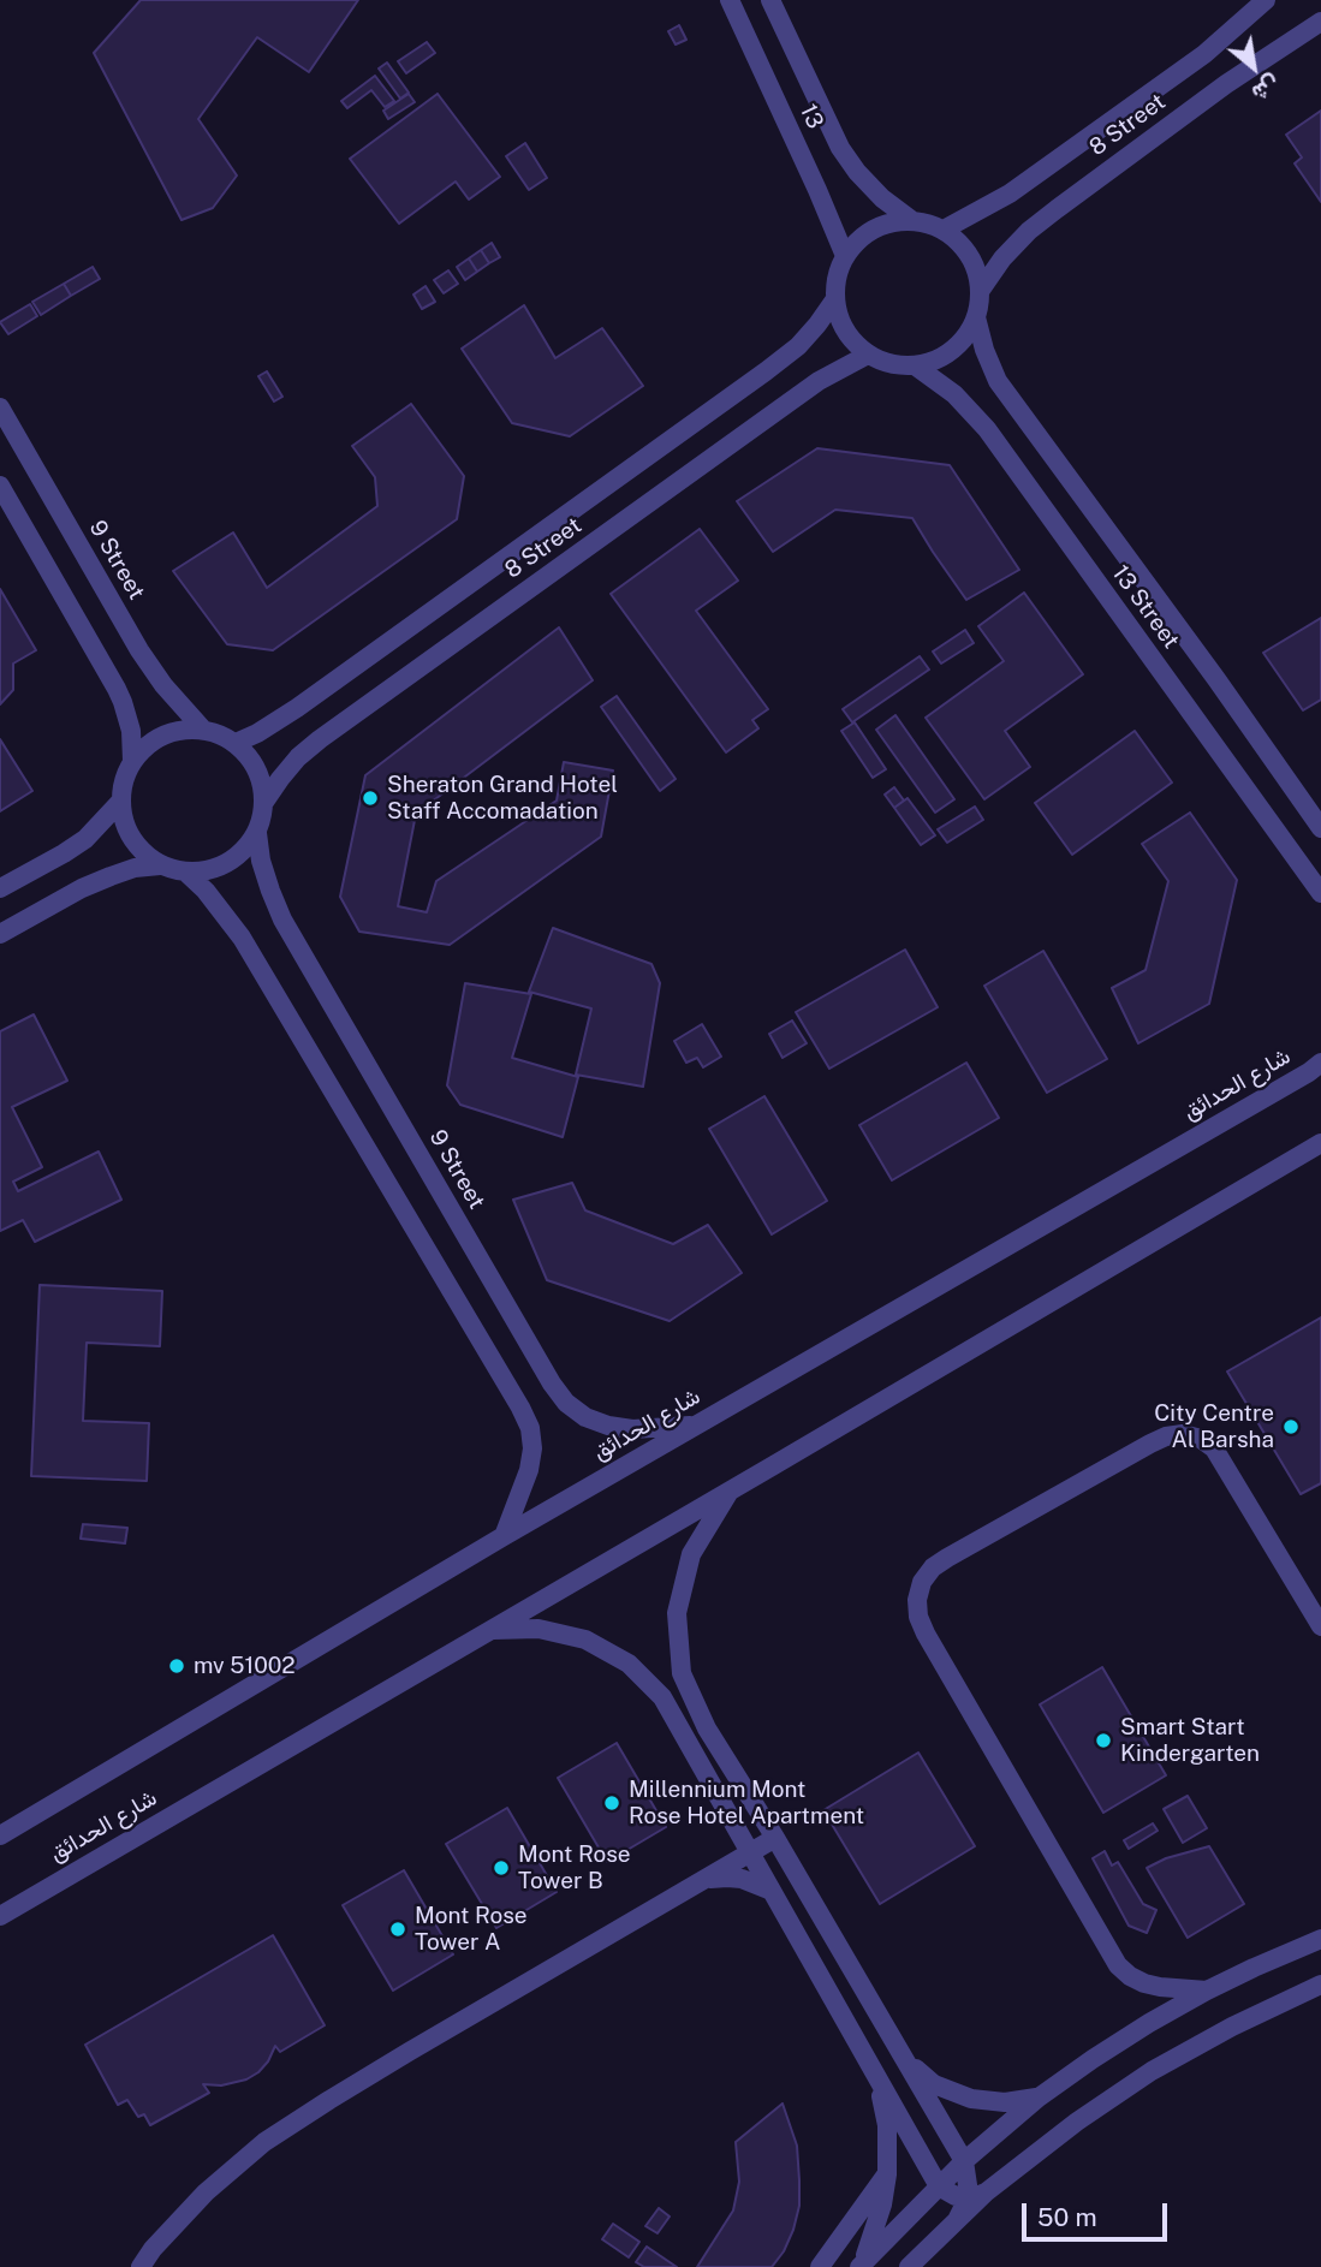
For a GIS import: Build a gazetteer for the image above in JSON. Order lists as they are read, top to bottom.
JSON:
{
  "streets": {
    "street": [
      "13",
      "8 Street",
      "9 Street",
      "13 Street",
      "شارع الحدائق"
    ]
  },
  "crossings": [
    ["13", "8 Street"],
    ["13", "13 Street"],
    ["8 Street", "9 Street"],
    ["8 Street", "13 Street"],
    ["9 Street", "شارع الحدائق"]
  ],
  "places": [
    "Sheraton Grand Hotel Staff Accomadation",
    "City Centre Al Barsha",
    "mv 51002",
    "Smart Start Kindergarten",
    "Millennium Mont Rose Hotel Apartment",
    "Mont Rose Tower B",
    "Mont Rose Tower A"
  ],
  "scale_bar": "50 m",
  "north": "bottom right"
}
